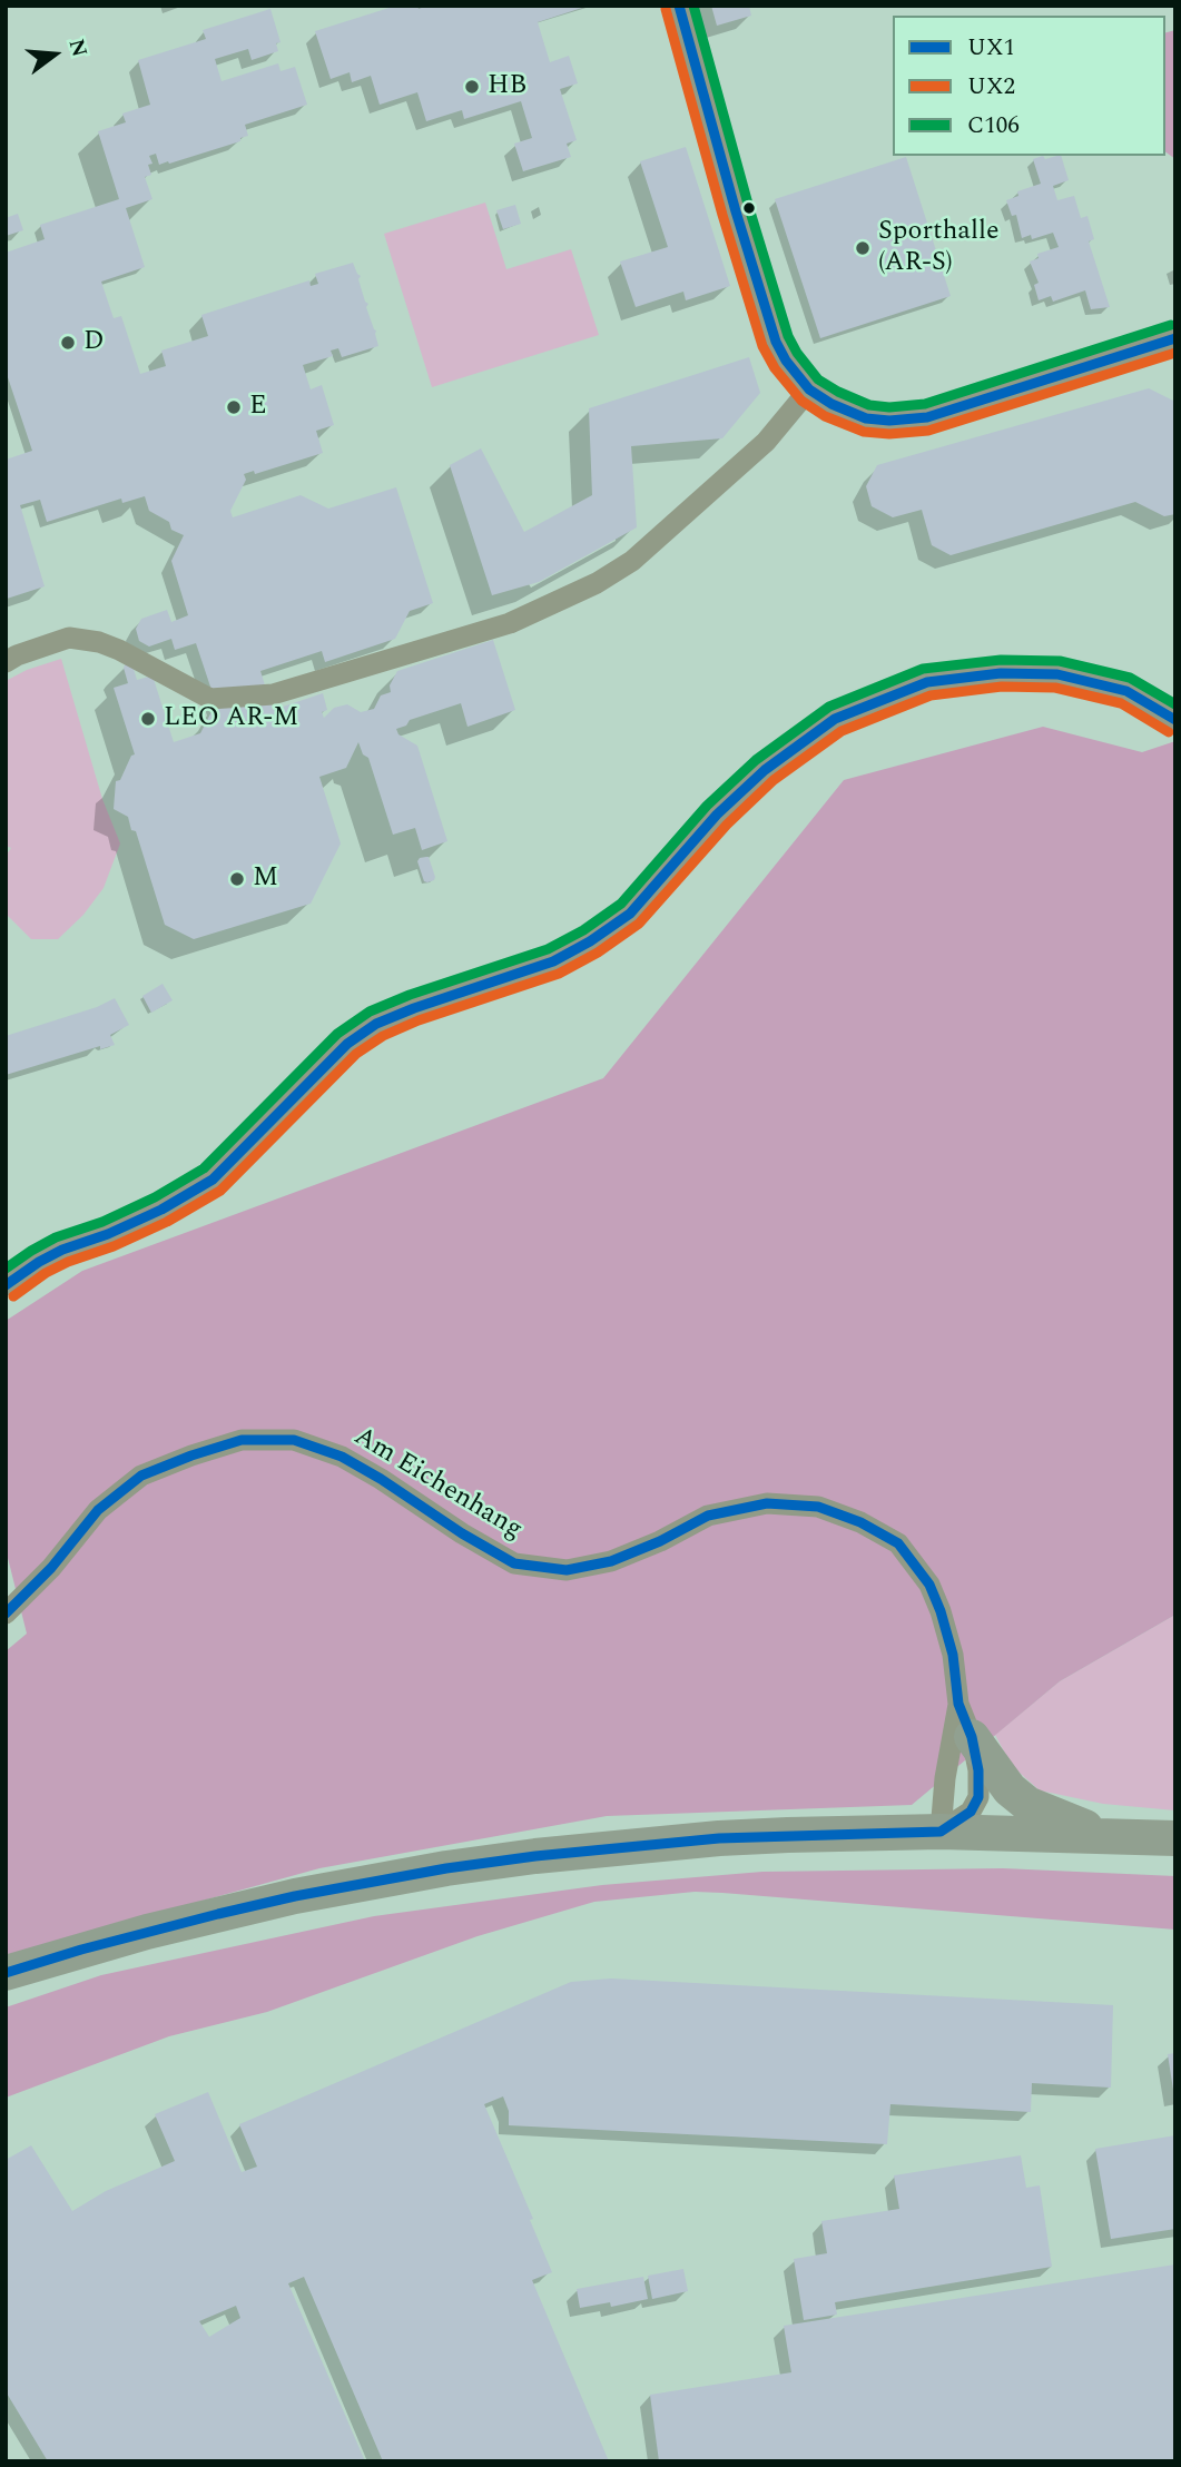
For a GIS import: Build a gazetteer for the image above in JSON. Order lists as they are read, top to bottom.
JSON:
{
  "streets": {
    "street": ["Am Eichenhang"]
  },
  "places": [
    "HB",
    "Sporthalle (AR-S)",
    "D",
    "E",
    "LEO AR-M",
    "M"
  ],
  "lines": ["transit line UX1", "transit line C106", "transit line UX2"],
  "legend": ["UX1", "UX2", "C106"],
  "north": "right"
}
